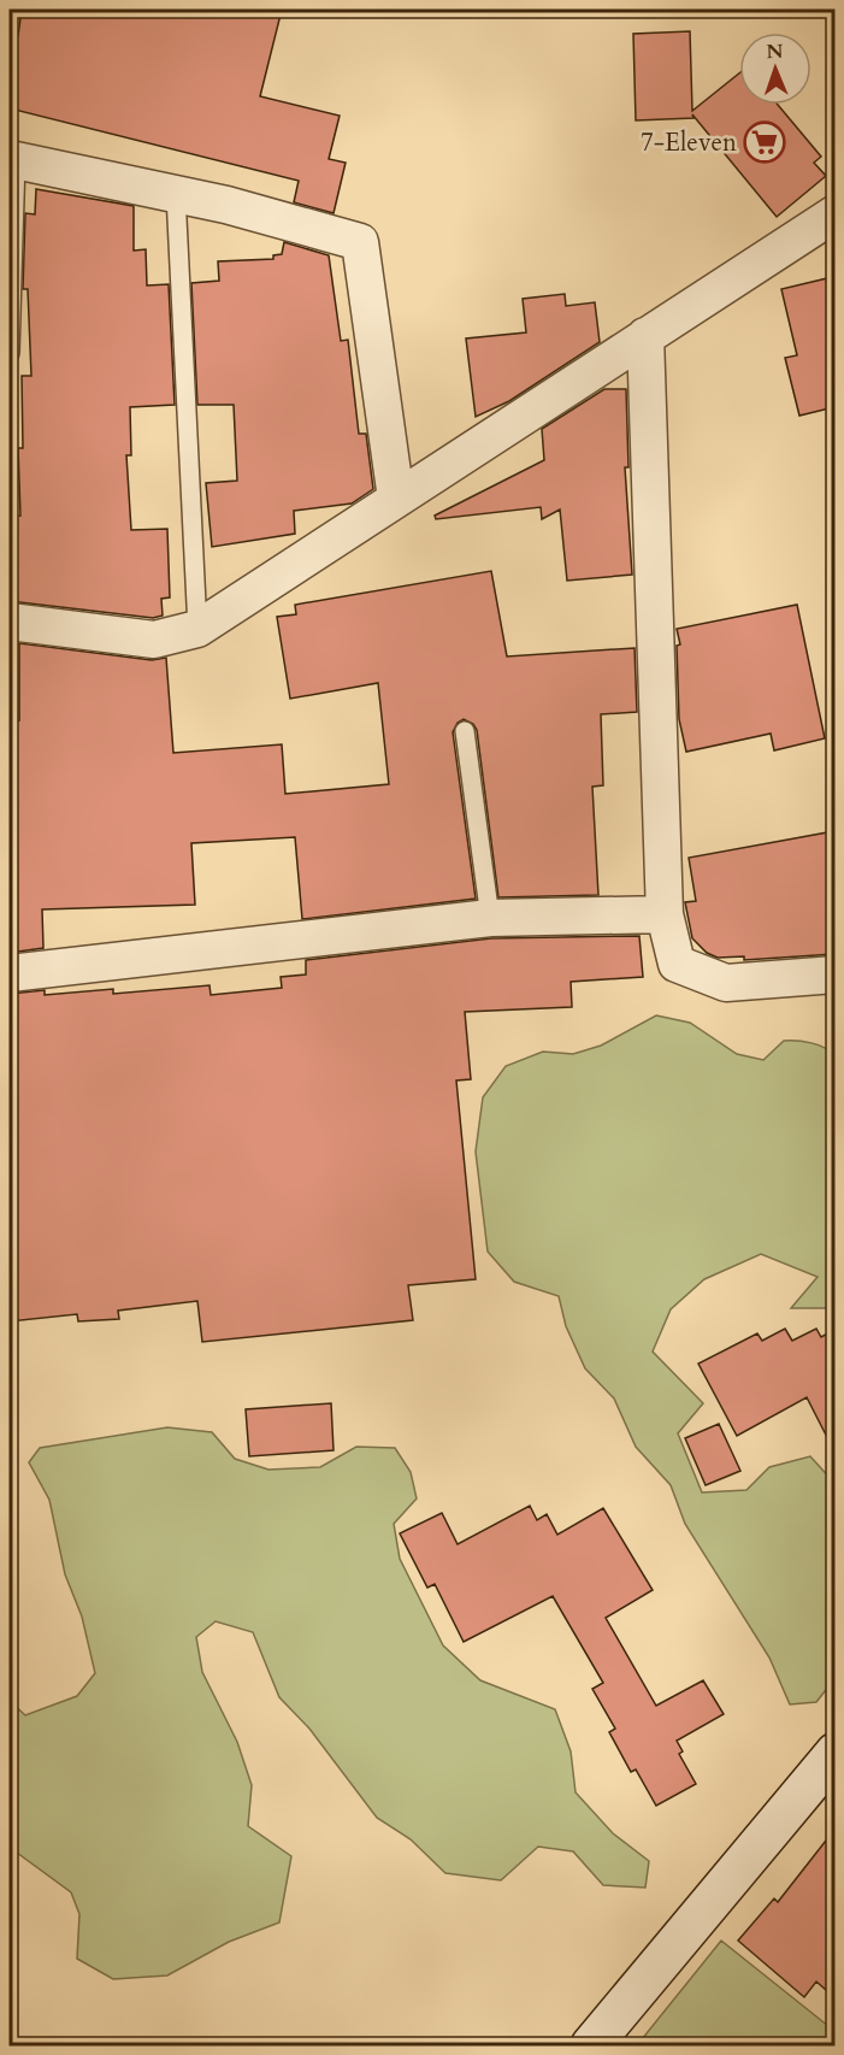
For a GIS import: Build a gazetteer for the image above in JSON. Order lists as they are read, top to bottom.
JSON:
{
  "places": {
    "supermarket": ["7-Eleven"]
  },
  "north": "top"
}
